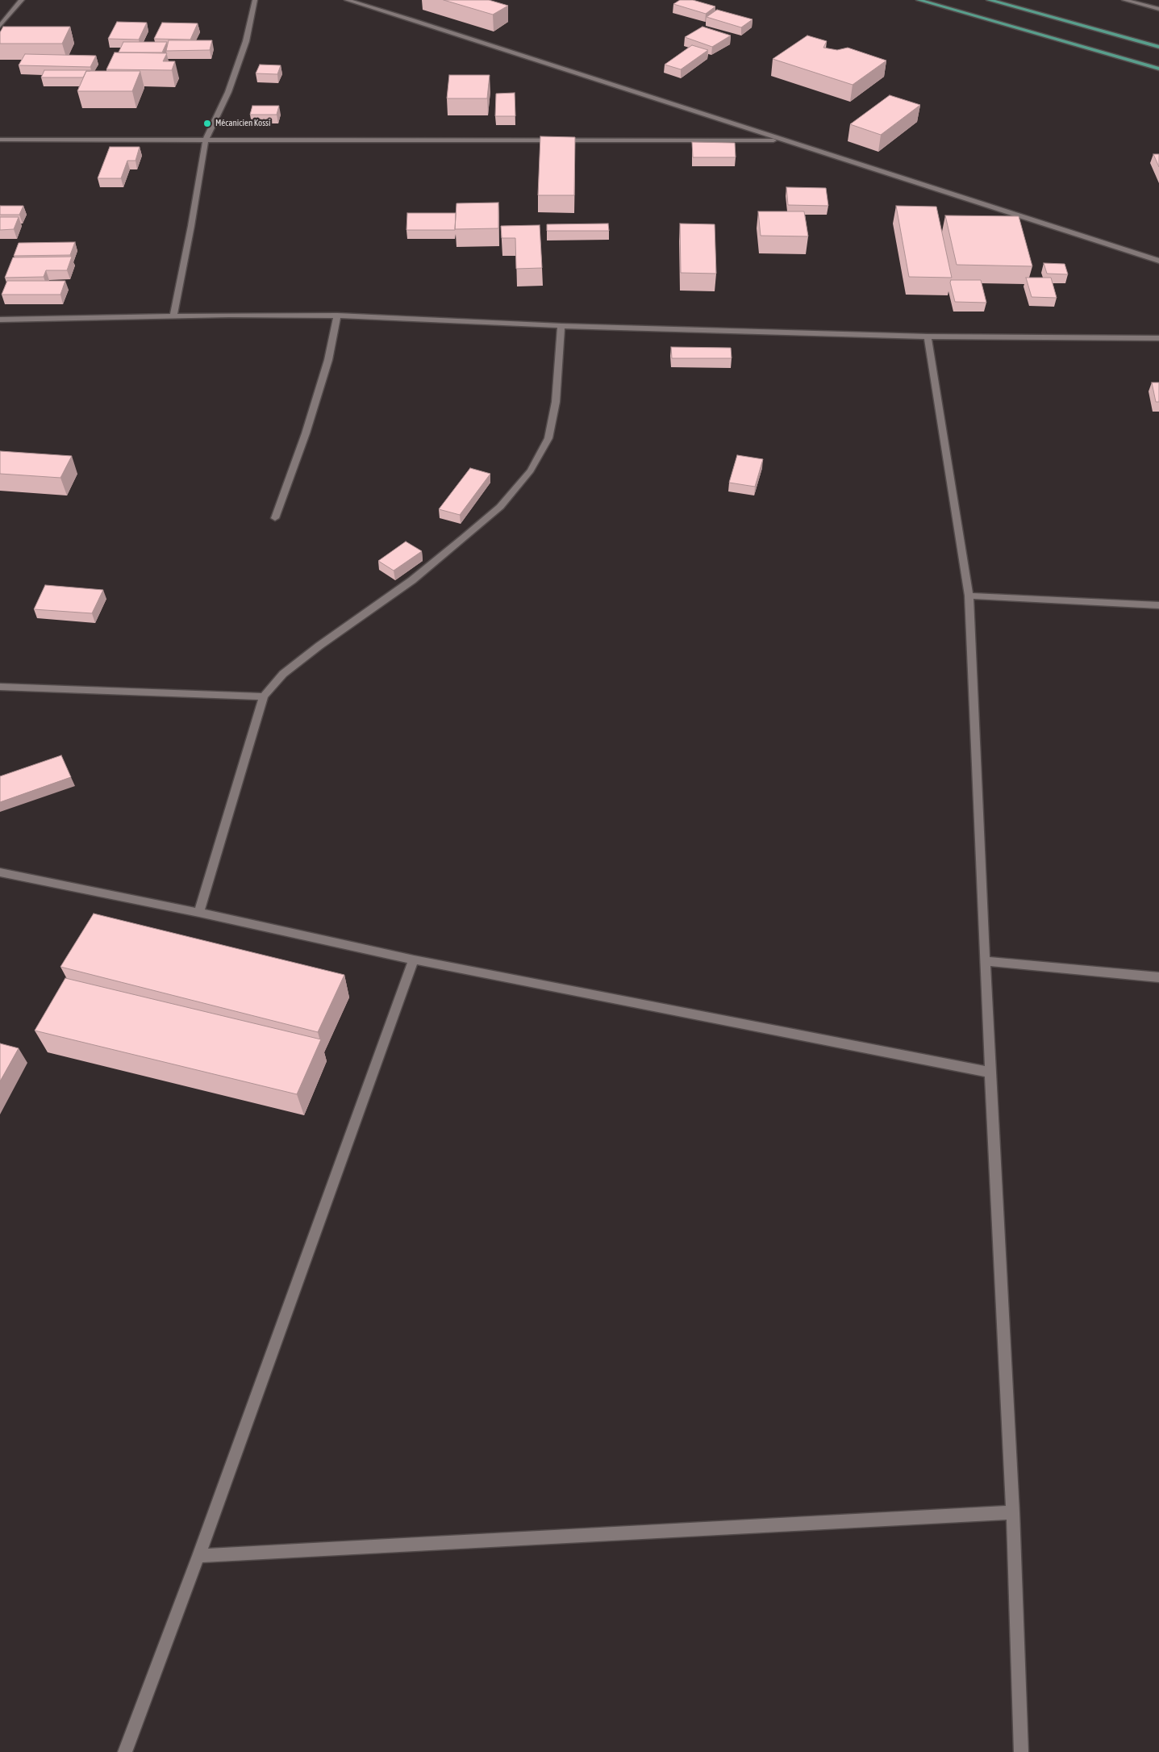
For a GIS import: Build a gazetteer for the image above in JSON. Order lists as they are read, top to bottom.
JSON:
{
  "places": ["Mécanicien Kossi"]
}
